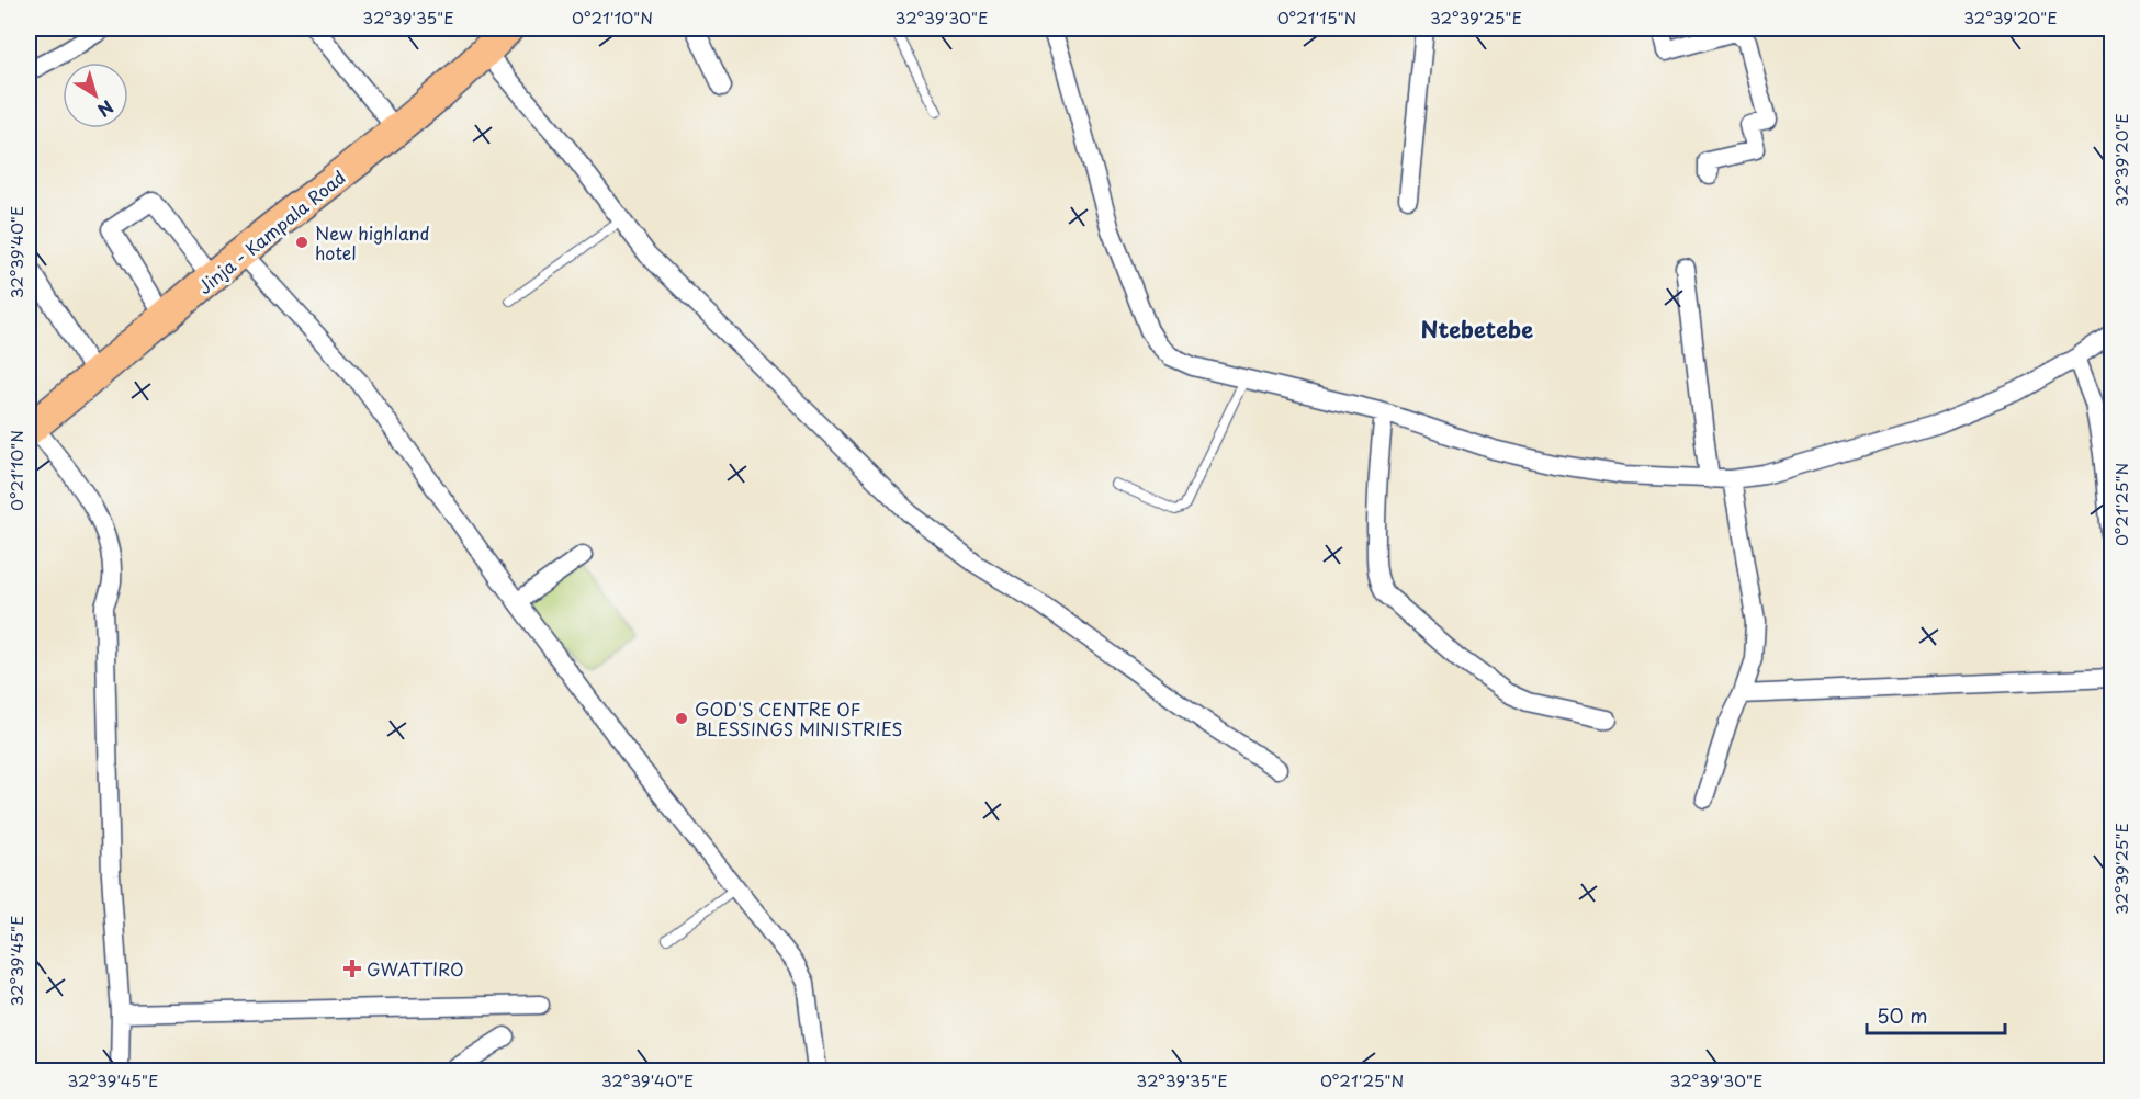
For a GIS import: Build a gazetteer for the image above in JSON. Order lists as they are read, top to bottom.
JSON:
{
  "streets": {
    "highway": ["Jinja - Kampala Road"]
  },
  "districts": ["Ntebetebe"],
  "places": {
    "other": ["New highland hotel", "GOD'S CENTRE OF BLESSINGS MINISTRIES"],
    "health": ["GWATTIRO"]
  },
  "scale_bar": "50 m",
  "north": "bottom right",
  "coordinates": [
    "32°39'35\"E",
    "0°21'10\"N",
    "32°39'30\"E",
    "0°21'15\"N",
    "32°39'25\"E",
    "32°39'20\"E",
    "32°39'40\"E",
    "0°21'25\"N",
    "32°39'45\"E"
  ]
}
